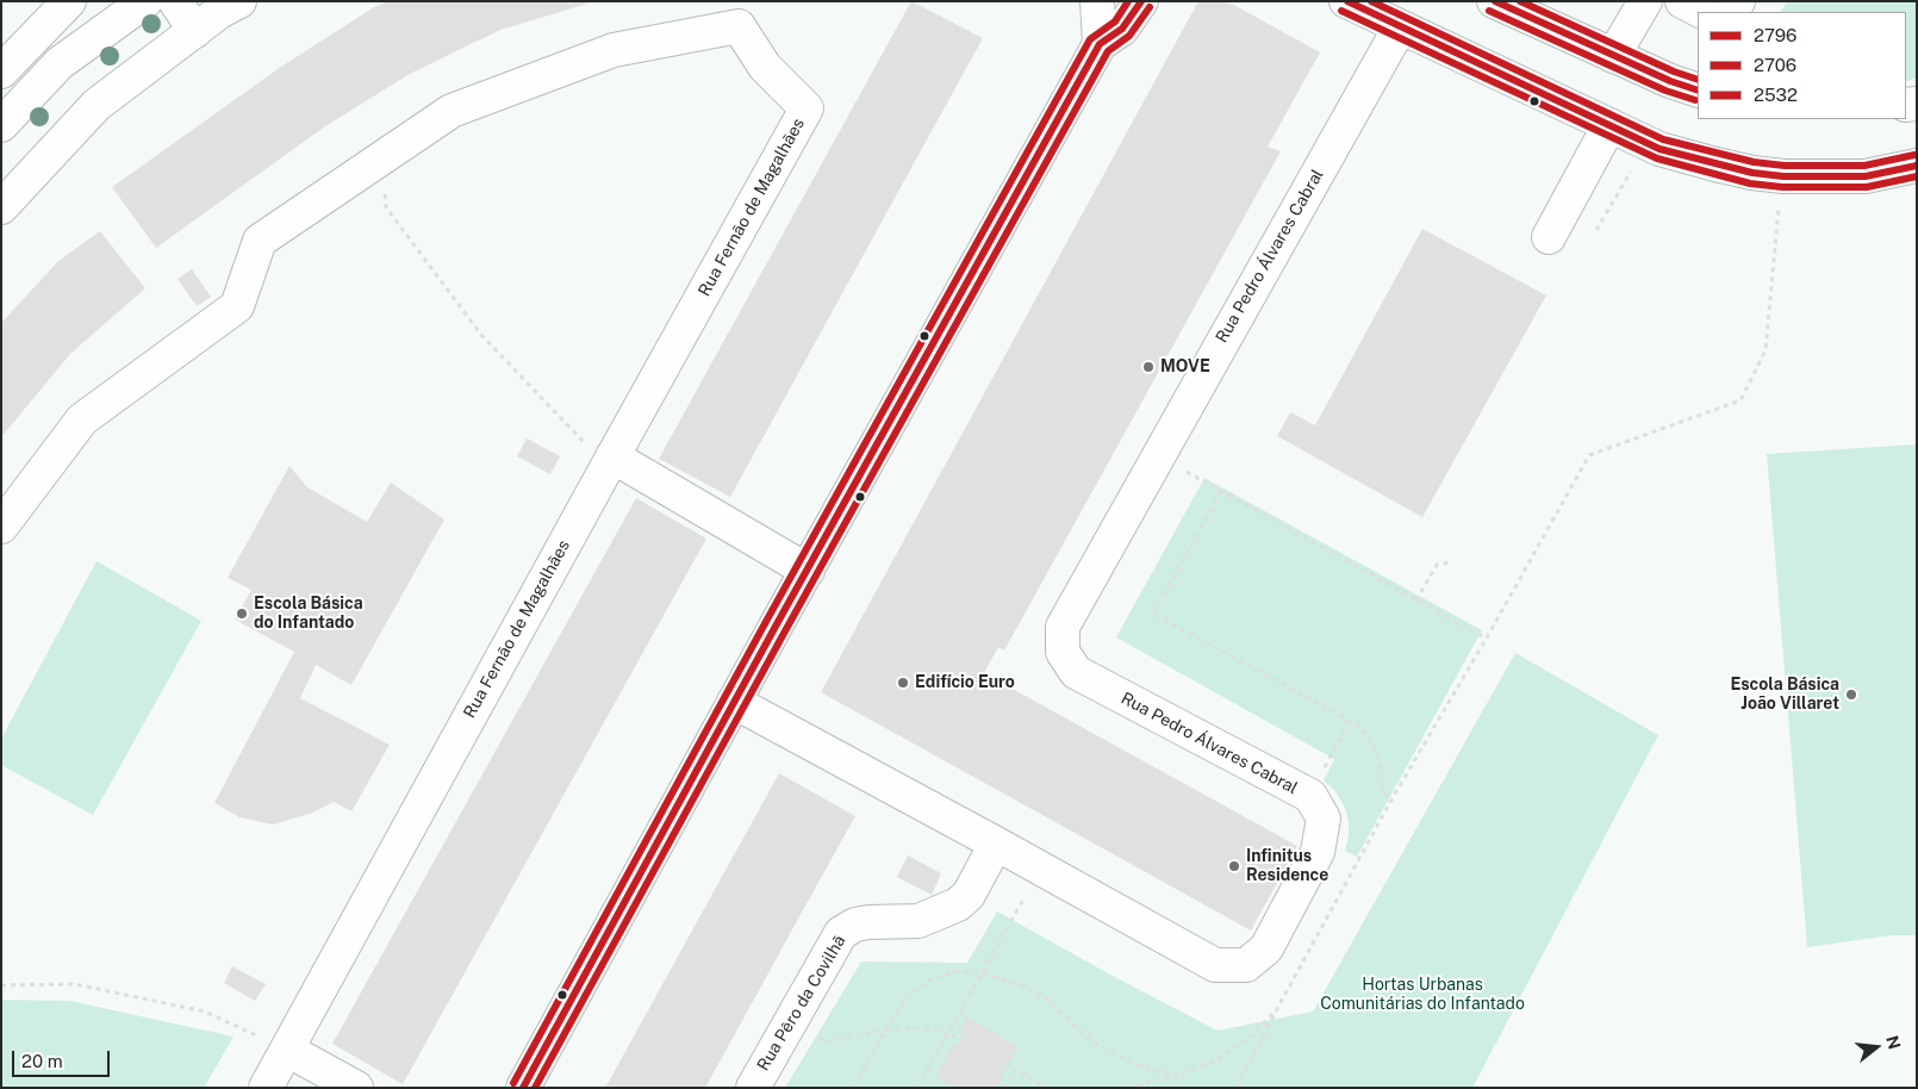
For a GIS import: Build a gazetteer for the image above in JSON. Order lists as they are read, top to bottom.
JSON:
{
  "streets": {
    "main road": ["Rua Fernão de Magalhães", "Rua Pedro Álvares Cabral", "Rua Pêro da Covilhã"]
  },
  "crossings": [
    ["Rua Pedro Álvares Cabral", "Rua Pêro da Covilhã"]
  ],
  "parks": ["Hortas Urbanas Comunitárias do Infantado"],
  "places": [
    "MOVE",
    "Escola Básica do Infantado",
    "Edifício Euro",
    "Escola Básica João Villaret",
    "Infinitus Residence"
  ],
  "lines": ["transit line 2796", "transit line 2532", "transit line 2706"],
  "legend": ["2796", "2706", "2532"],
  "scale_bar": "20 m",
  "north": "right"
}
